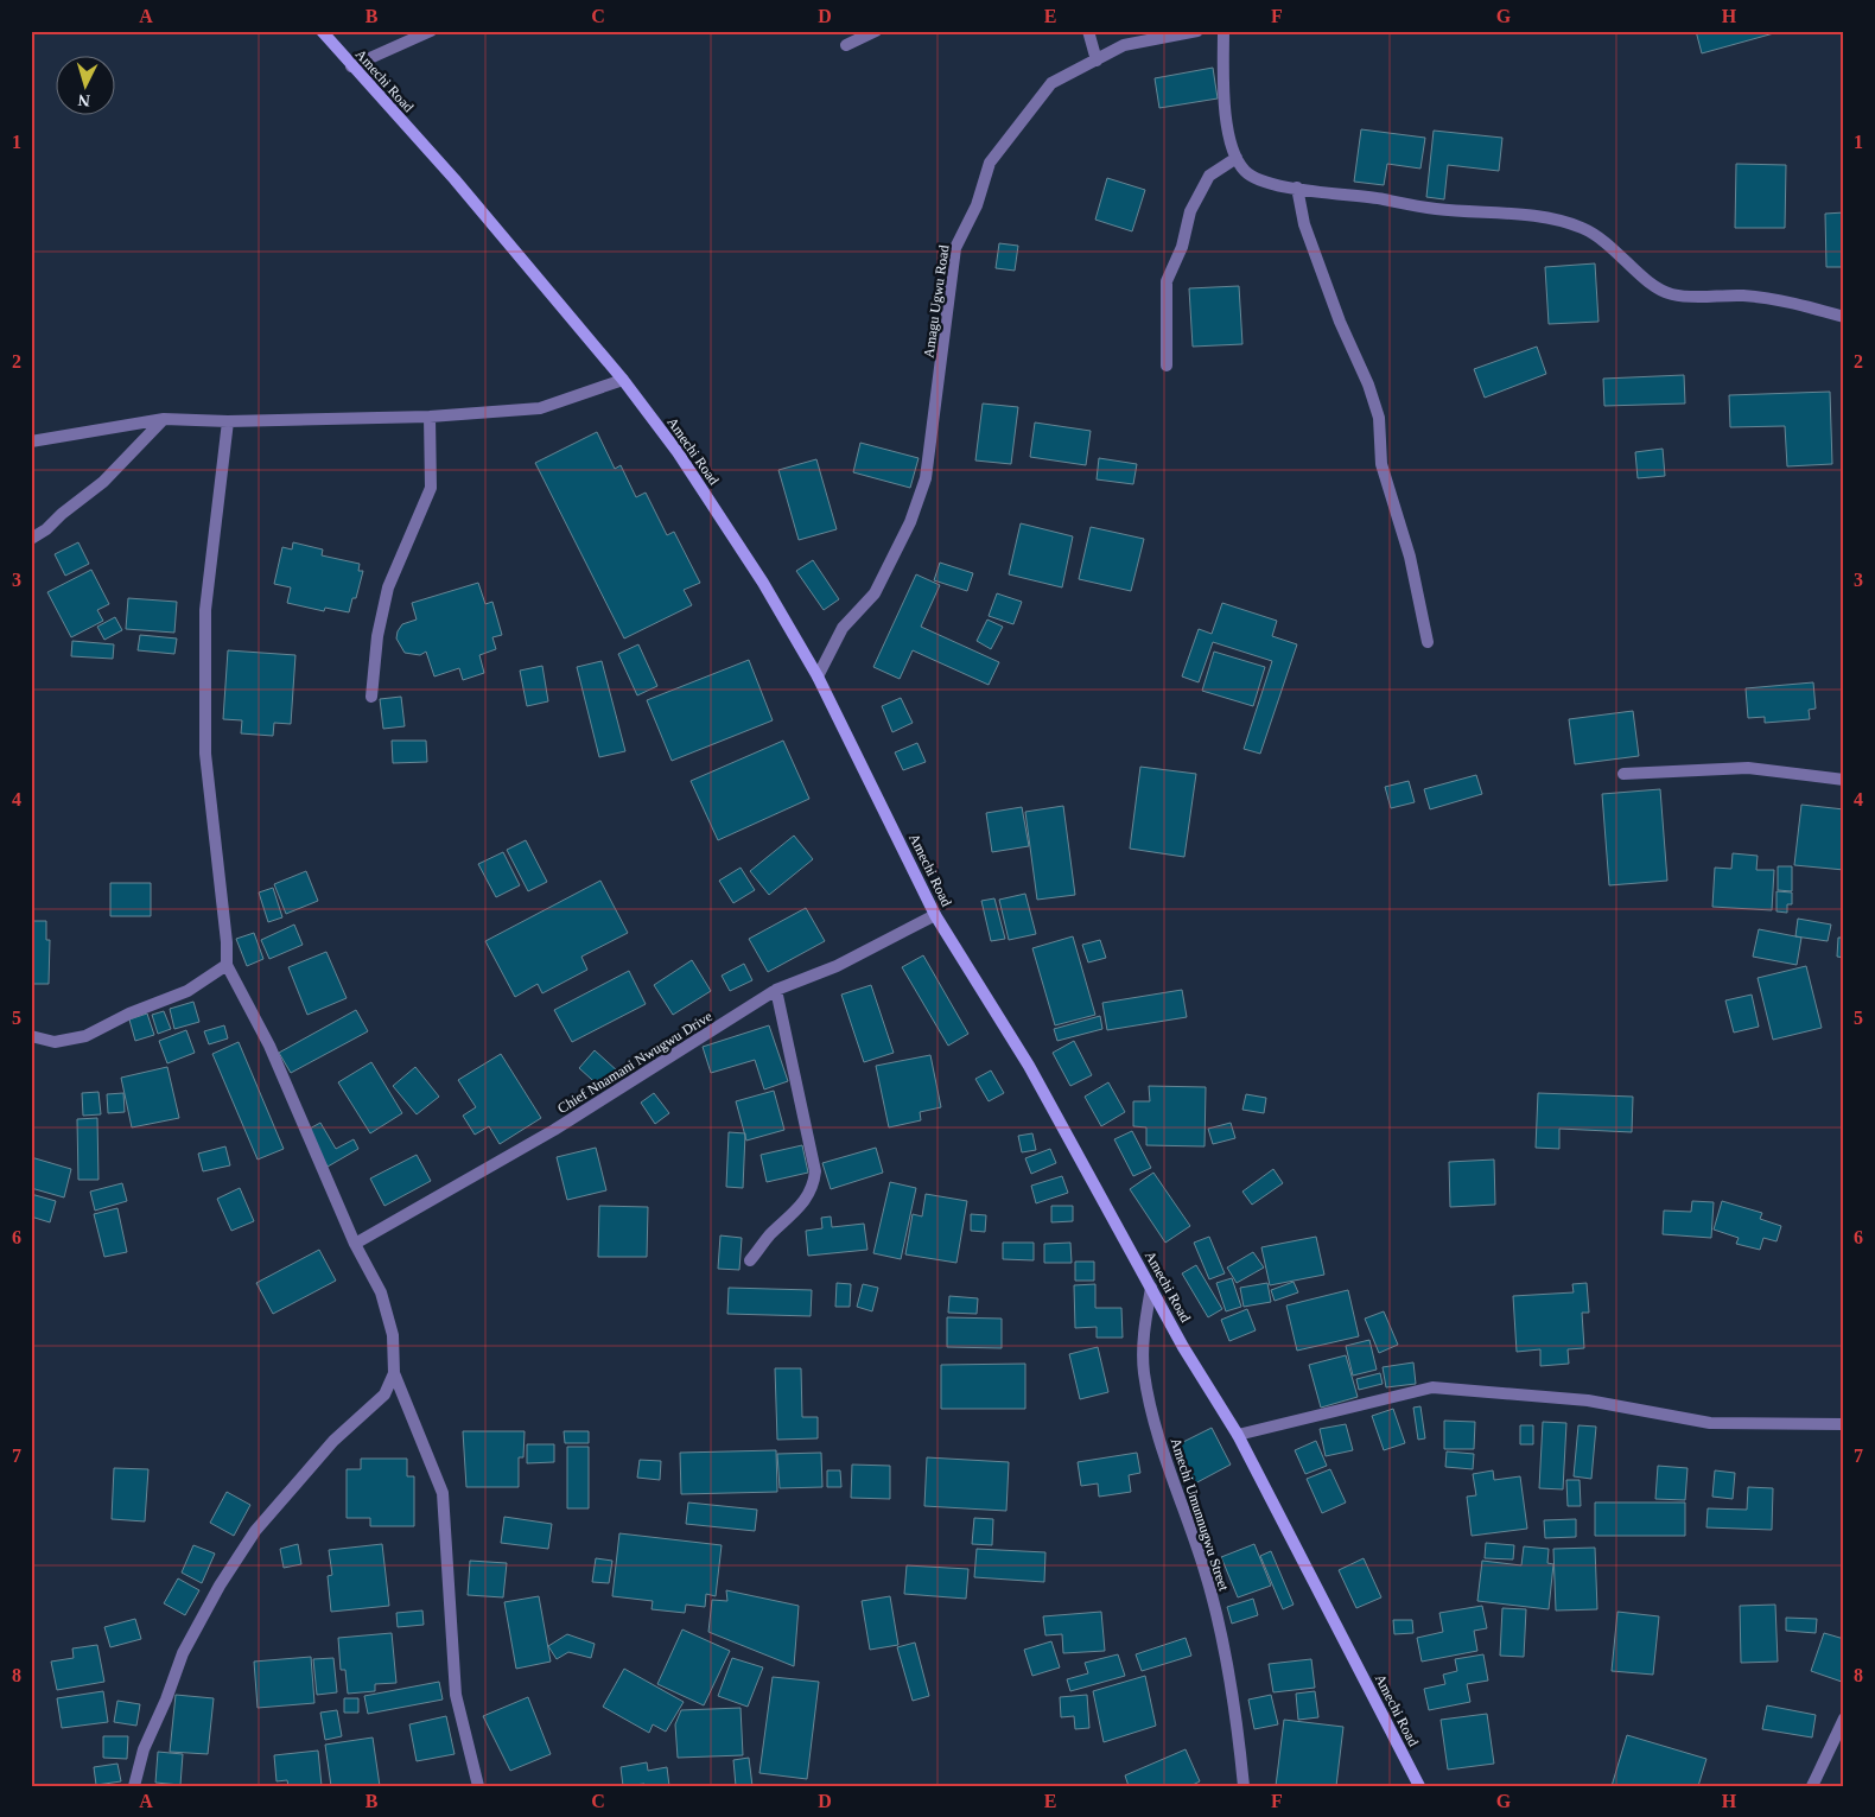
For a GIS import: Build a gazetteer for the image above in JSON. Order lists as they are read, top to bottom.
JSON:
{
  "streets": {
    "main road": ["Amechi Road"],
    "street": ["Amagu Ugwu Road", "Chief Nnamani Nwugwu Drive", "Amechi Umunnugwu Street"]
  },
  "crossings": [
    ["Amechi Road", "Amagu Ugwu Road"],
    ["Amechi Road", "Chief Nnamani Nwugwu Drive"],
    ["Amechi Road", "Amechi Umunnugwu Street"]
  ],
  "north": "bottom",
  "grid": {
    "columns": [
      "A",
      "B",
      "C",
      "D",
      "E",
      "F",
      "G",
      "H"
    ],
    "rows": [
      "1",
      "2",
      "3",
      "4",
      "5",
      "6",
      "7",
      "8"
    ]
  }
}
